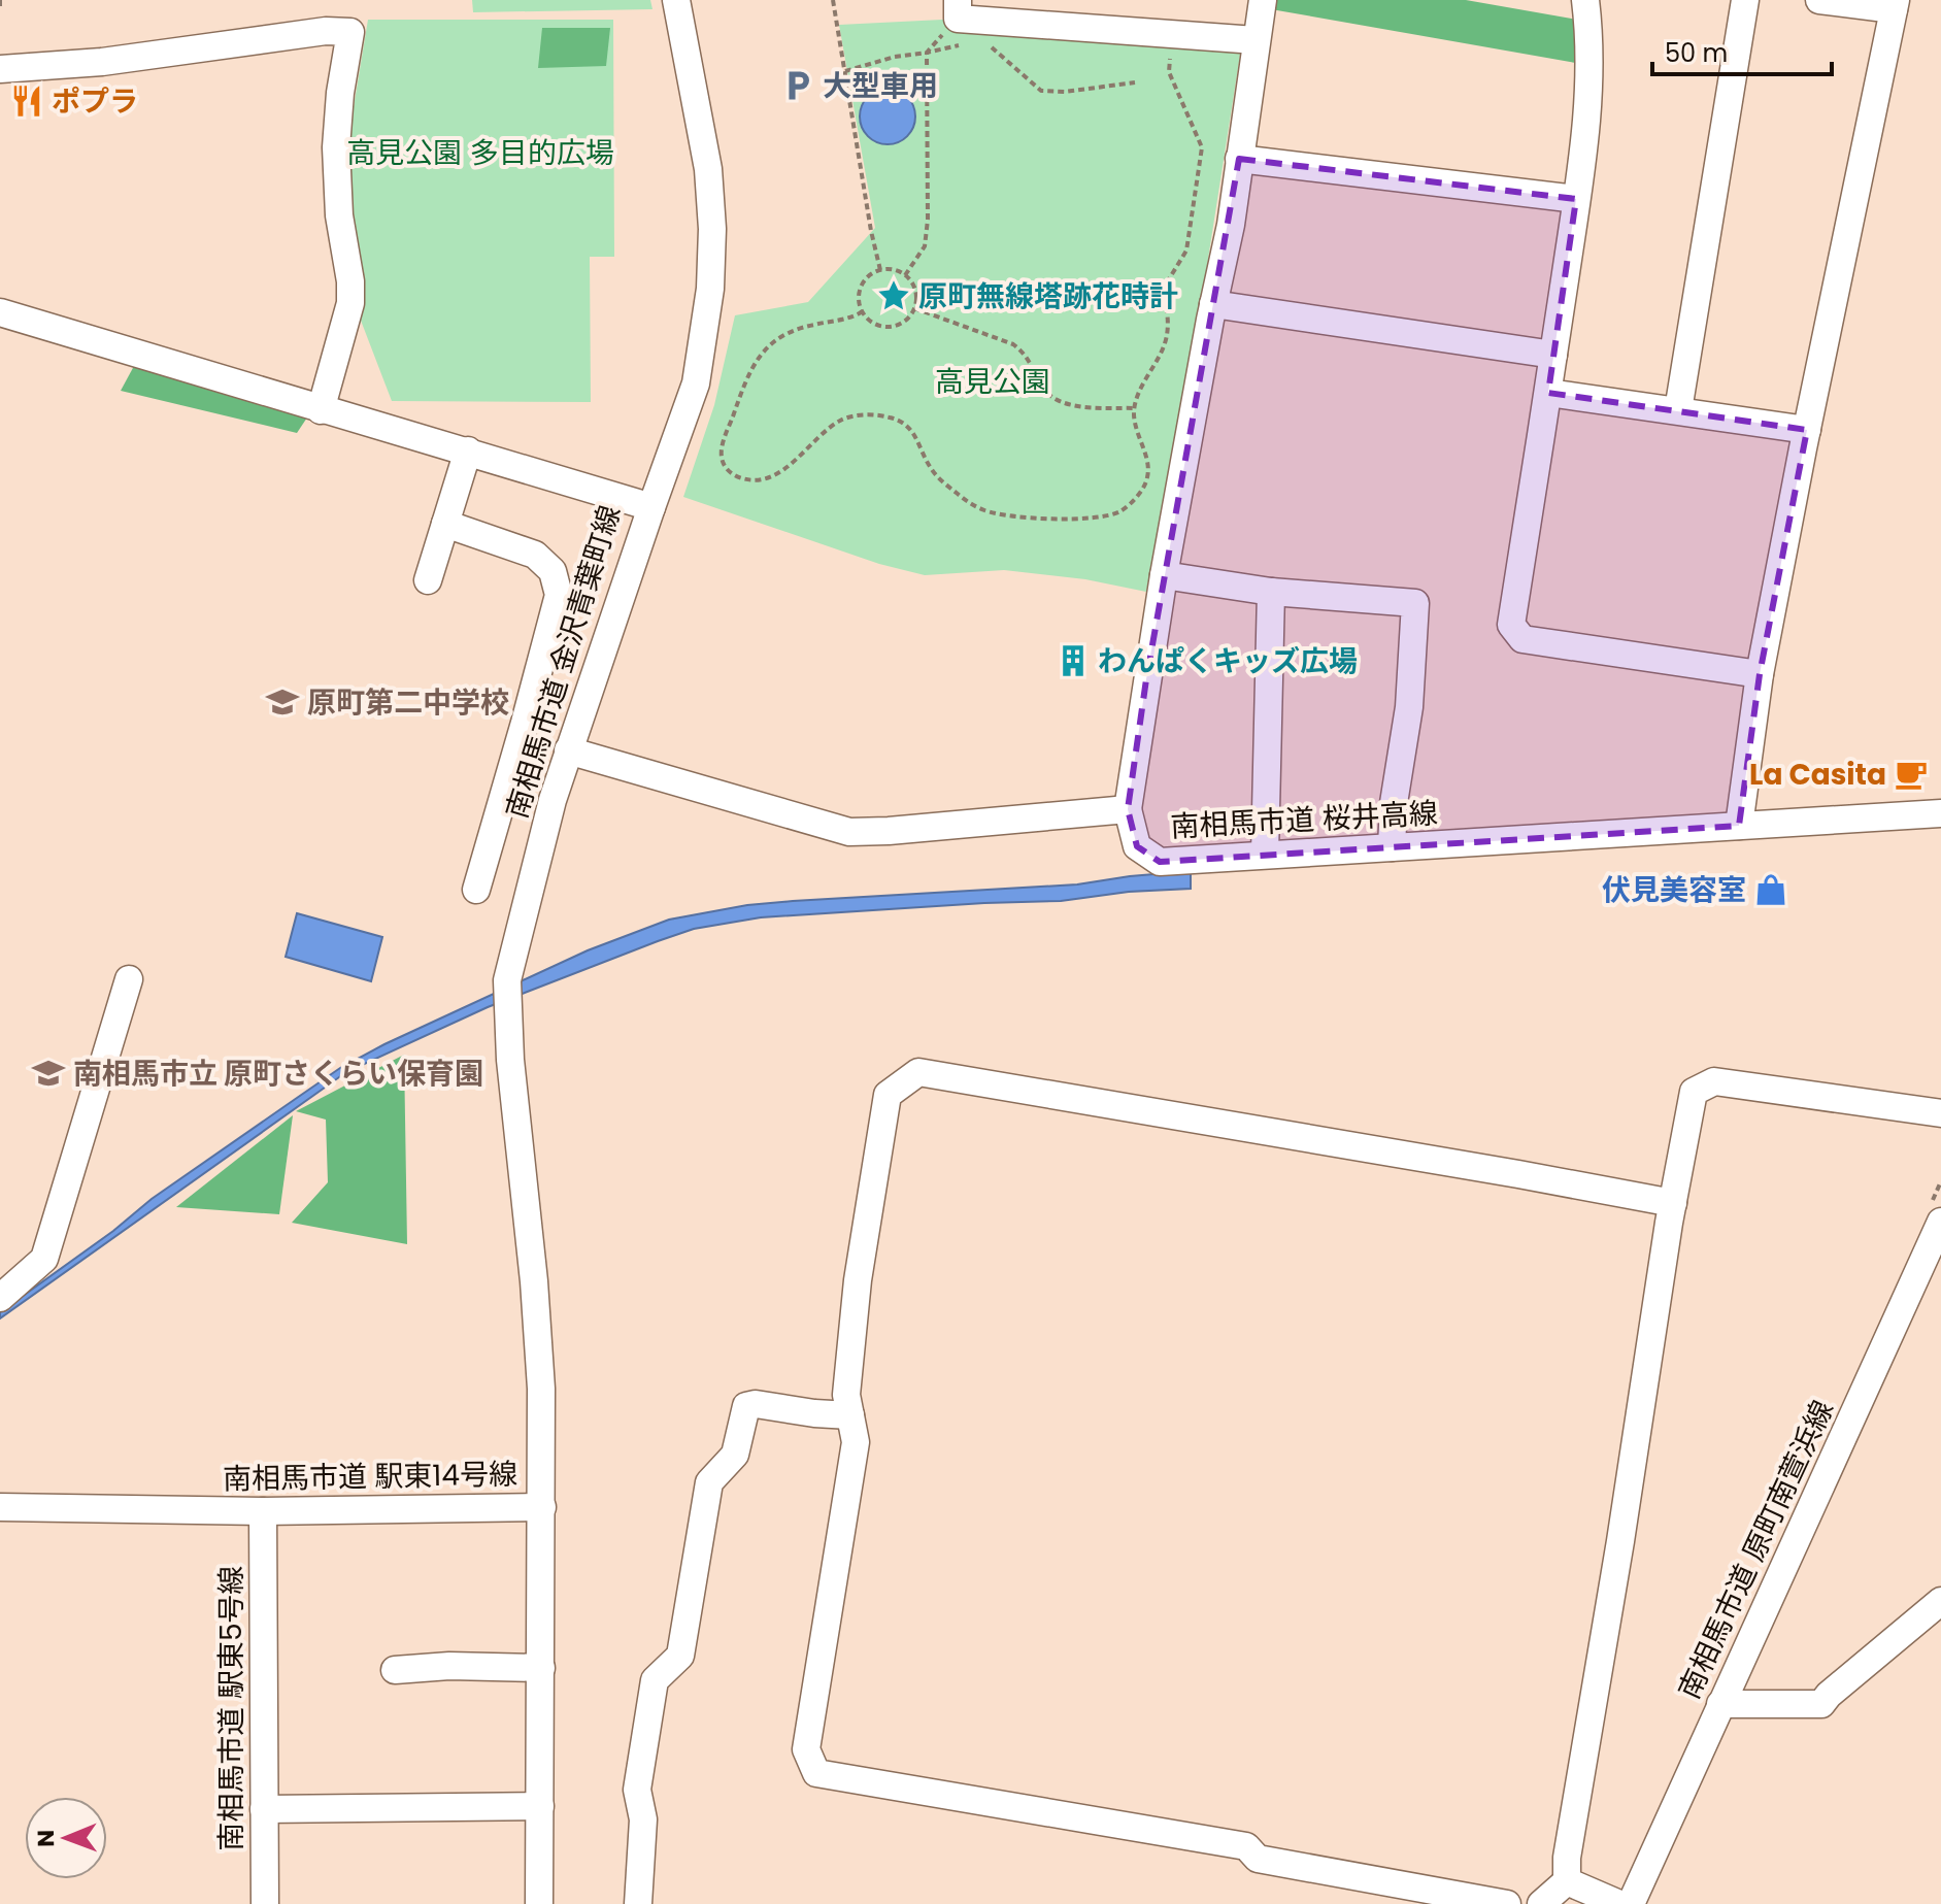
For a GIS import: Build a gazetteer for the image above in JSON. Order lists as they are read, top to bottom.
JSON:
{
  "streets": {
    "street": [
      "南相馬市道 金沢青葉町線",
      "南相馬市道 桜井高線",
      "南相馬市道 駅東14号線",
      "南相馬市道 原町南萱浜線",
      "南相馬市道 駅東5号線"
    ]
  },
  "crossings": [
    ["南相馬市道 金沢青葉町線", "南相馬市道 桜井高線"],
    ["南相馬市道 金沢青葉町線", "南相馬市道 駅東14号線"],
    ["南相馬市道 駅東14号線", "南相馬市道 駅東5号線"]
  ],
  "parks": ["高見公園 多目的広場", "高見公園"],
  "places": {
    "parking": ["大型車用"],
    "restaurant": ["ポプラ"],
    "place": ["原町無線塔跡花時計"],
    "building": ["わんぱくキッズ広場"],
    "school or university": ["原町第二中学校", "南相馬市立 原町さくらい保育園"],
    "cafe": ["La Casita"],
    "shop": ["伏見美容室"]
  },
  "scale_bar": "50 m",
  "north": "left"
}
